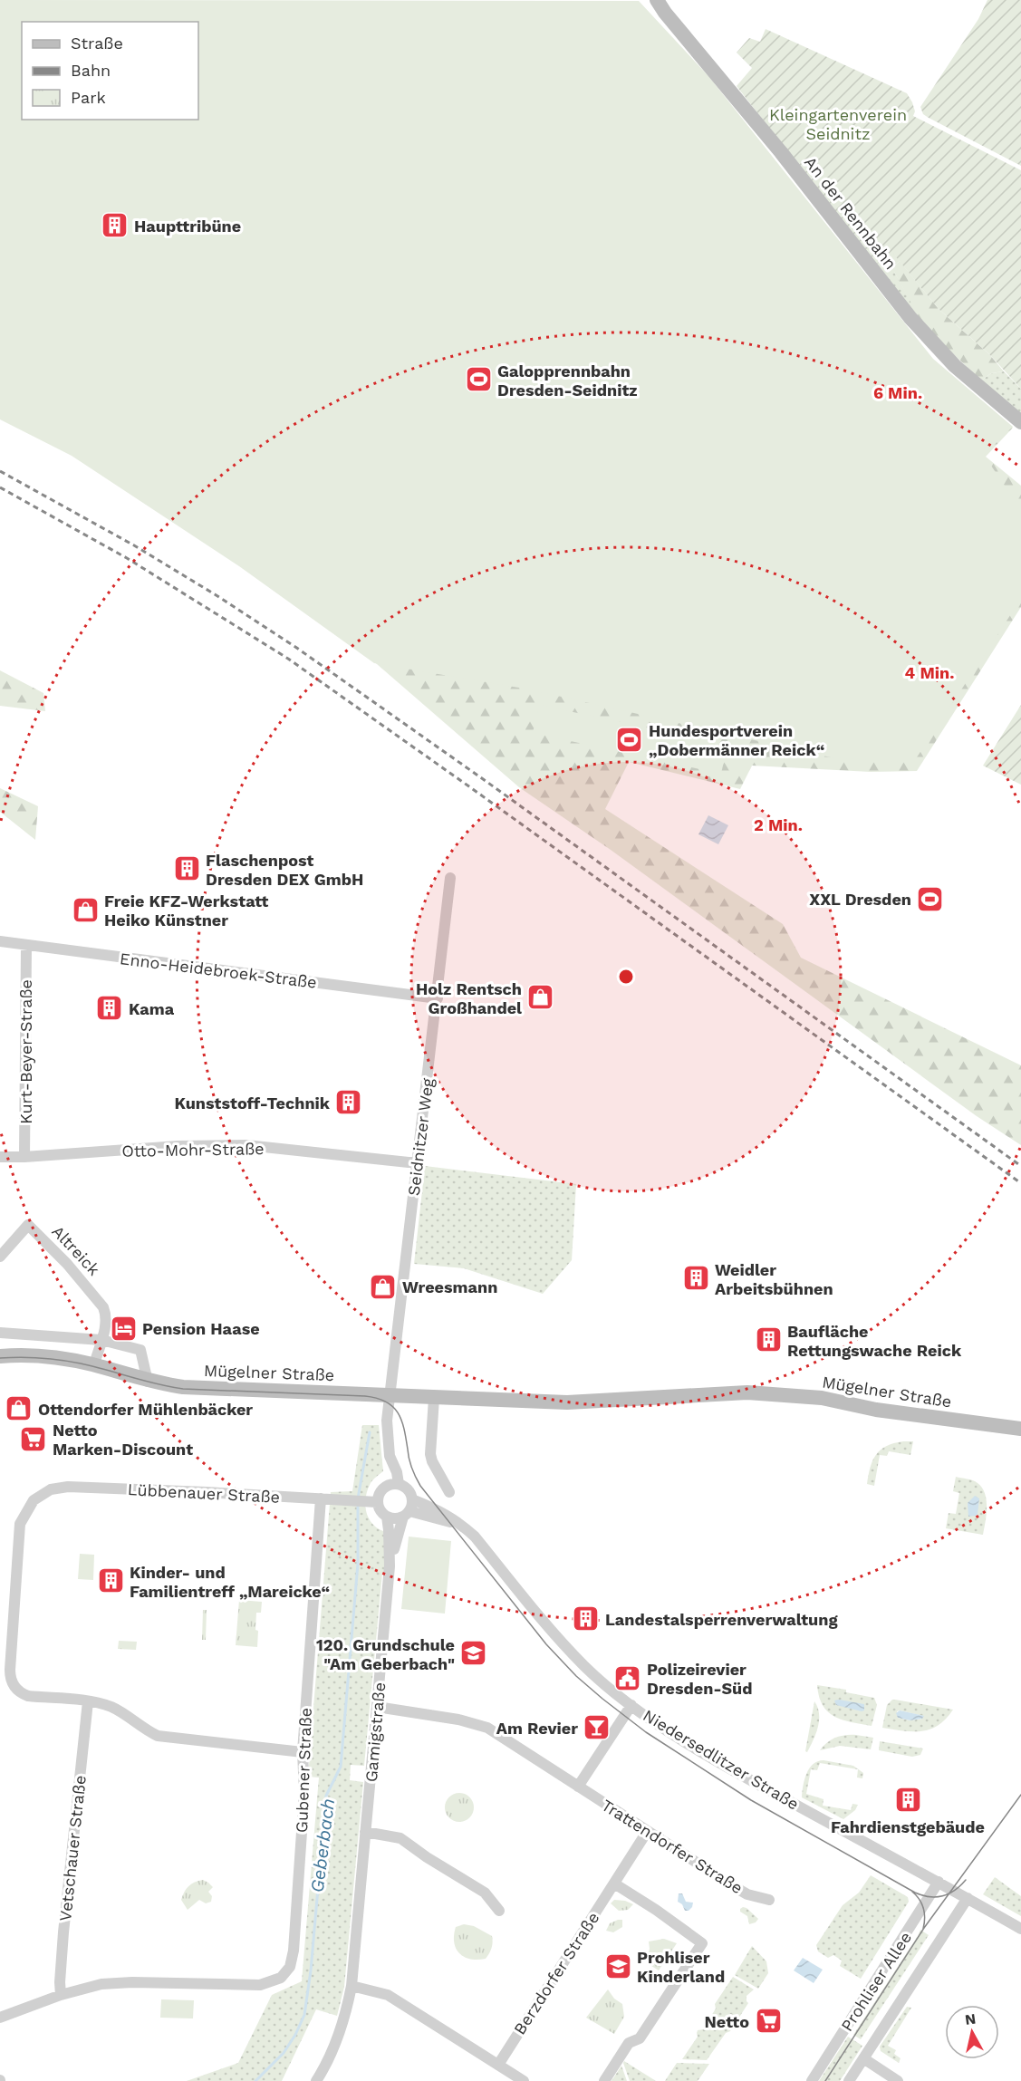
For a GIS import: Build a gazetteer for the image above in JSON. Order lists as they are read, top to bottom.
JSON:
{
  "streets": {
    "street": [
      "An der Rennbahn",
      "Enno-Heidebroek-Straße",
      "Kurt-Beyer-Straße",
      "Seidnitzer Weg",
      "Otto-Mohr-Straße",
      "Altreick",
      "Mügelner Straße",
      "Lübbenauer Straße",
      "Gamigstraße",
      "Niedersedlitzer Straße",
      "Gubener Straße",
      "Trattendorfer Straße",
      "Vetschauer Straße",
      "Berzdorfer Straße",
      "Prohliser Allee"
    ]
  },
  "crossings": [
    ["Enno-Heidebroek-Straße", "Kurt-Beyer-Straße"],
    ["Enno-Heidebroek-Straße", "Seidnitzer Weg"],
    ["Kurt-Beyer-Straße", "Otto-Mohr-Straße"],
    ["Seidnitzer Weg", "Otto-Mohr-Straße"],
    ["Seidnitzer Weg", "Mügelner Straße"],
    ["Lübbenauer Straße", "Gamigstraße"],
    ["Lübbenauer Straße", "Niedersedlitzer Straße"],
    ["Lübbenauer Straße", "Gubener Straße"],
    ["Gamigstraße", "Niedersedlitzer Straße"],
    ["Gamigstraße", "Trattendorfer Straße"],
    ["Niedersedlitzer Straße", "Prohliser Allee"],
    ["Gubener Straße", "Vetschauer Straße"],
    ["Trattendorfer Straße", "Berzdorfer Straße"]
  ],
  "water": ["Geberbach"],
  "parks": ["Kleingartenverein Seidnitz"],
  "places": {
    "building": [
      "Haupttribüne",
      "Flaschenpost Dresden DEX GmbH",
      "Kama",
      "Kunststoff-Technik",
      "Weidler Arbeitsbühnen",
      "Baufläche Rettungswache Reick",
      "Kinder- und Familientreff „Mareicke“",
      "Landestalsperrenverwaltung",
      "Fahrdienstgebäude"
    ],
    "sports": ["Galopprennbahn Dresden-Seidnitz", "Hundesportverein „Dobermänner Reick“", "XXL Dresden"],
    "shop": [
      "Freie KFZ-Werkstatt Heiko Künstner",
      "Holz Rentsch Großhandel",
      "Wreesmann",
      "Ottendorfer Mühlenbäcker"
    ],
    "hotel": ["Pension Haase"],
    "supermarket": ["Netto Marken-Discount", "Netto"],
    "school or university": ["120. Grundschule \"Am Geberbach\"", "Prohliser Kinderland"],
    "public building": ["Polizeirevier Dresden-Süd"],
    "bar": ["Am Revier"]
  },
  "legend": ["Straße", "Bahn", "Park"],
  "north": "top",
  "rings": ["6 Min.", "4 Min.", "2 Min."]
}
